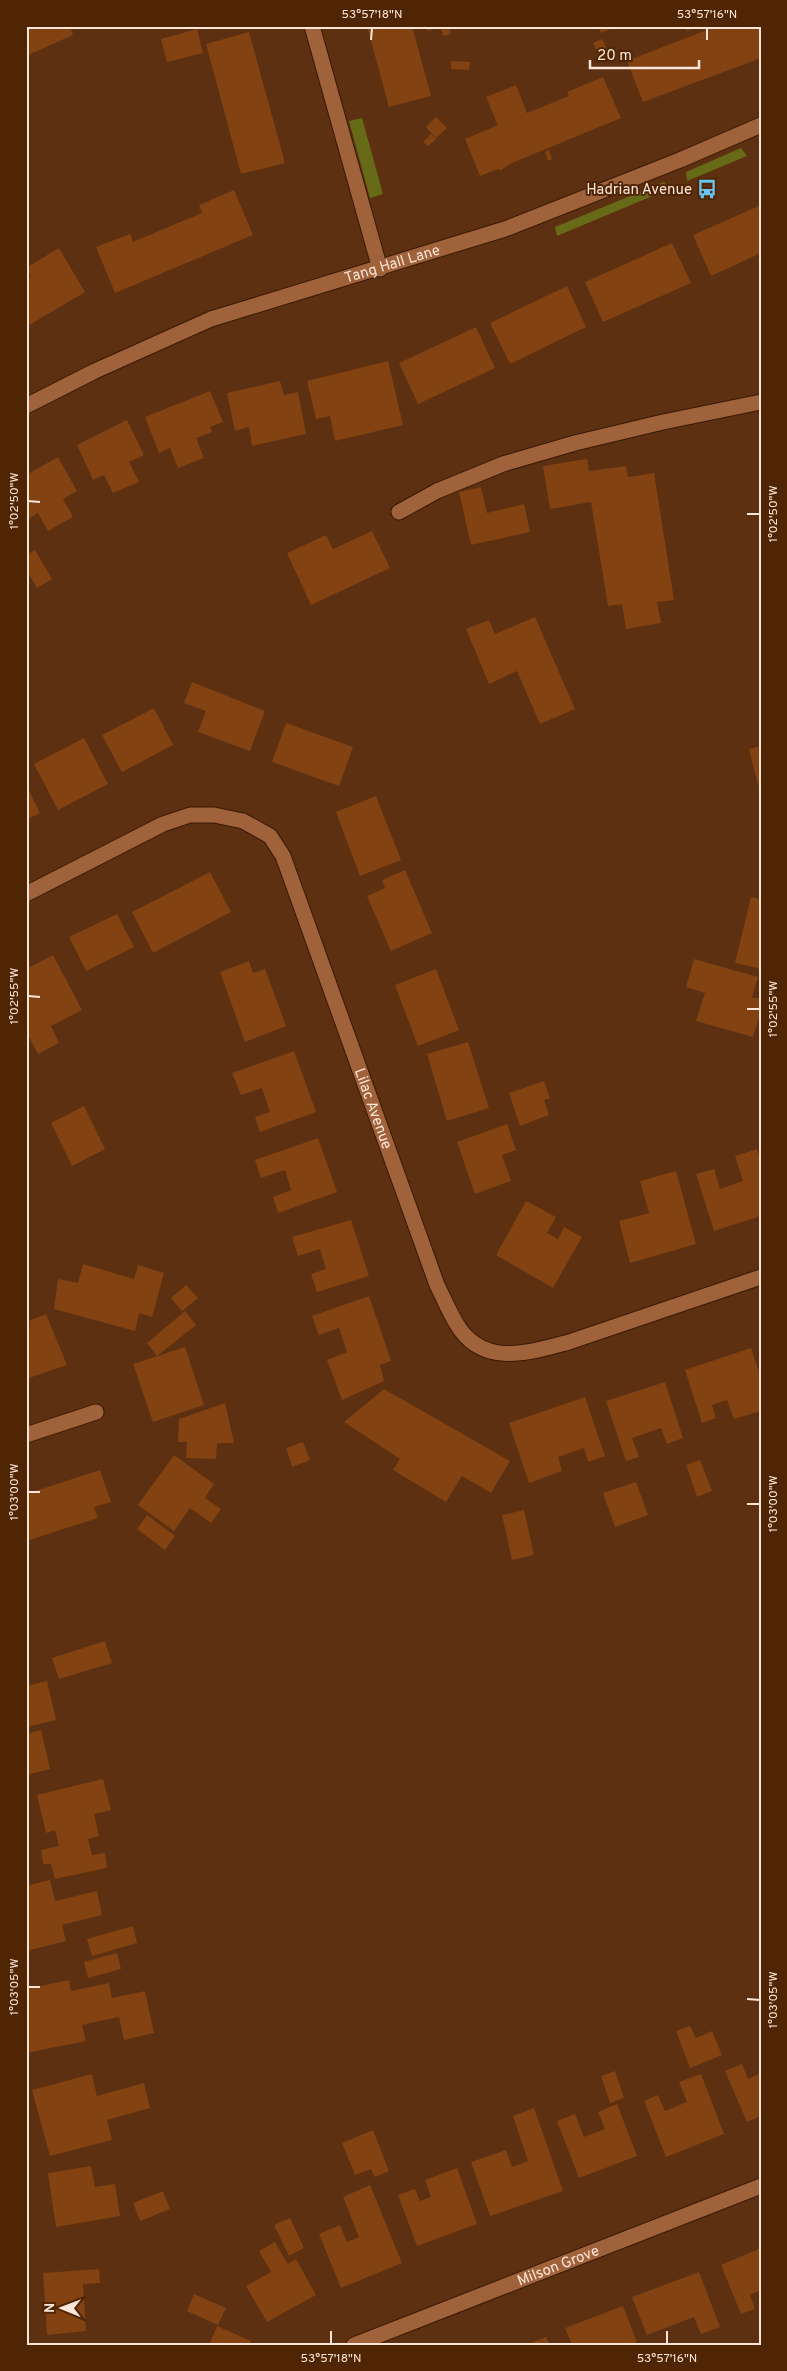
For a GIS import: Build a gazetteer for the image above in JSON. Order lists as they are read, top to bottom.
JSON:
{
  "streets": {
    "street": ["Tang Hall Lane", "Lilac Avenue", "Milson Grove"]
  },
  "places": {
    "bus stop": ["Hadrian Avenue"]
  },
  "scale_bar": "20 m",
  "north": "left",
  "coordinates": [
    "53°57'18\"N",
    "53°57'16\"N",
    "1°02'50\"W",
    "1°02'55\"W",
    "1°03'00\"W",
    "1°03'05\"W"
  ]
}
